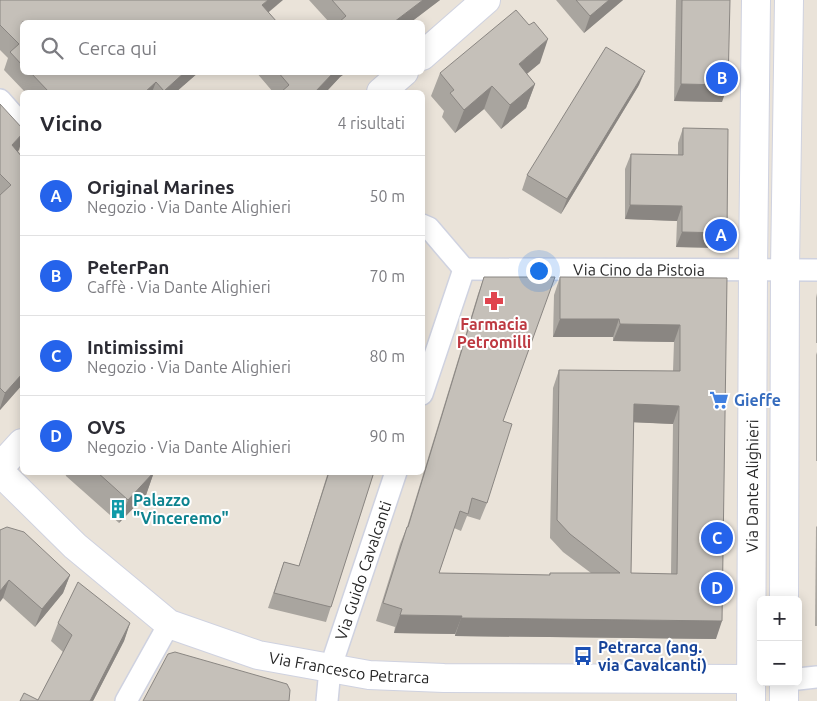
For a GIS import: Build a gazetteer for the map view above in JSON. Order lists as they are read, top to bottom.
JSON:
{
  "streets": {
    "street": [
      "Via Cino da Pistoia",
      "Via Dante Alighieri",
      "Via Guido Cavalcanti",
      "Via Francesco Petrarca"
    ]
  },
  "crossings": [
    ["Via Cino da Pistoia", "Via Dante Alighieri"],
    ["Via Dante Alighieri", "Via Francesco Petrarca"],
    ["Via Guido Cavalcanti", "Via Francesco Petrarca"]
  ],
  "places": {
    "pharmacy": ["Farmacia Petromilli"],
    "supermarket": ["Gieffe"],
    "building": ["Palazzo \"Vinceremo\""],
    "bus stop": ["Petrarca (ang. via Cavalcanti)"]
  },
  "page": {
    "search": "Cerca qui",
    "pins": [
      "B",
      "A",
      "C",
      "D"
    ],
    "heading": ["Vicino", "4 risultati"],
    "list": [
      {
        "mark": "A",
        "name": "Original Marines",
        "note": "Negozio · Via Dante Alighieri",
        "value": "50 m"
      },
      {
        "mark": "B",
        "name": "PeterPan",
        "note": "Caffè · Via Dante Alighieri",
        "value": "70 m"
      },
      {
        "mark": "C",
        "name": "Intimissimi",
        "note": "Negozio · Via Dante Alighieri",
        "value": "80 m"
      },
      {
        "mark": "D",
        "name": "OVS",
        "note": "Negozio · Via Dante Alighieri",
        "value": "90 m"
      }
    ],
    "map_buttons": ["+", "−"]
  }
}
